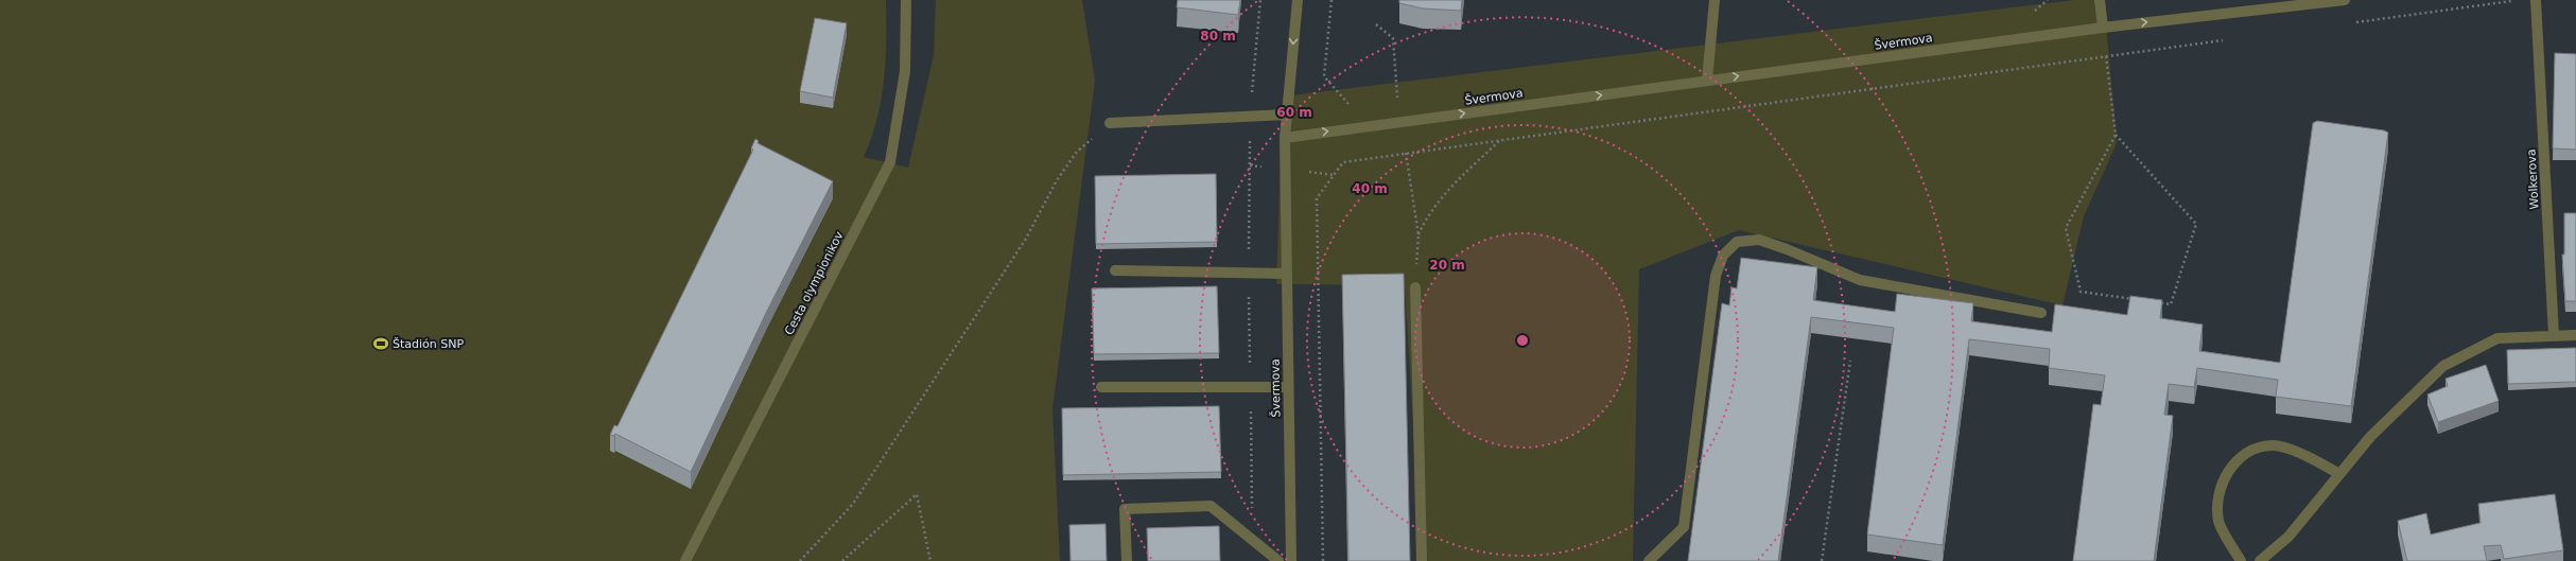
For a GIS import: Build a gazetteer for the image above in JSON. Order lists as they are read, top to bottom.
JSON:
{
  "streets": {
    "street": ["Švermova", "Wolkerova", "Cesta olympionikov"]
  },
  "one_way": ["Švermova"],
  "places": {
    "sports": ["Štadión SNP"]
  },
  "rings": [
    "80 m",
    "60 m",
    "40 m",
    "20 m"
  ]
}
